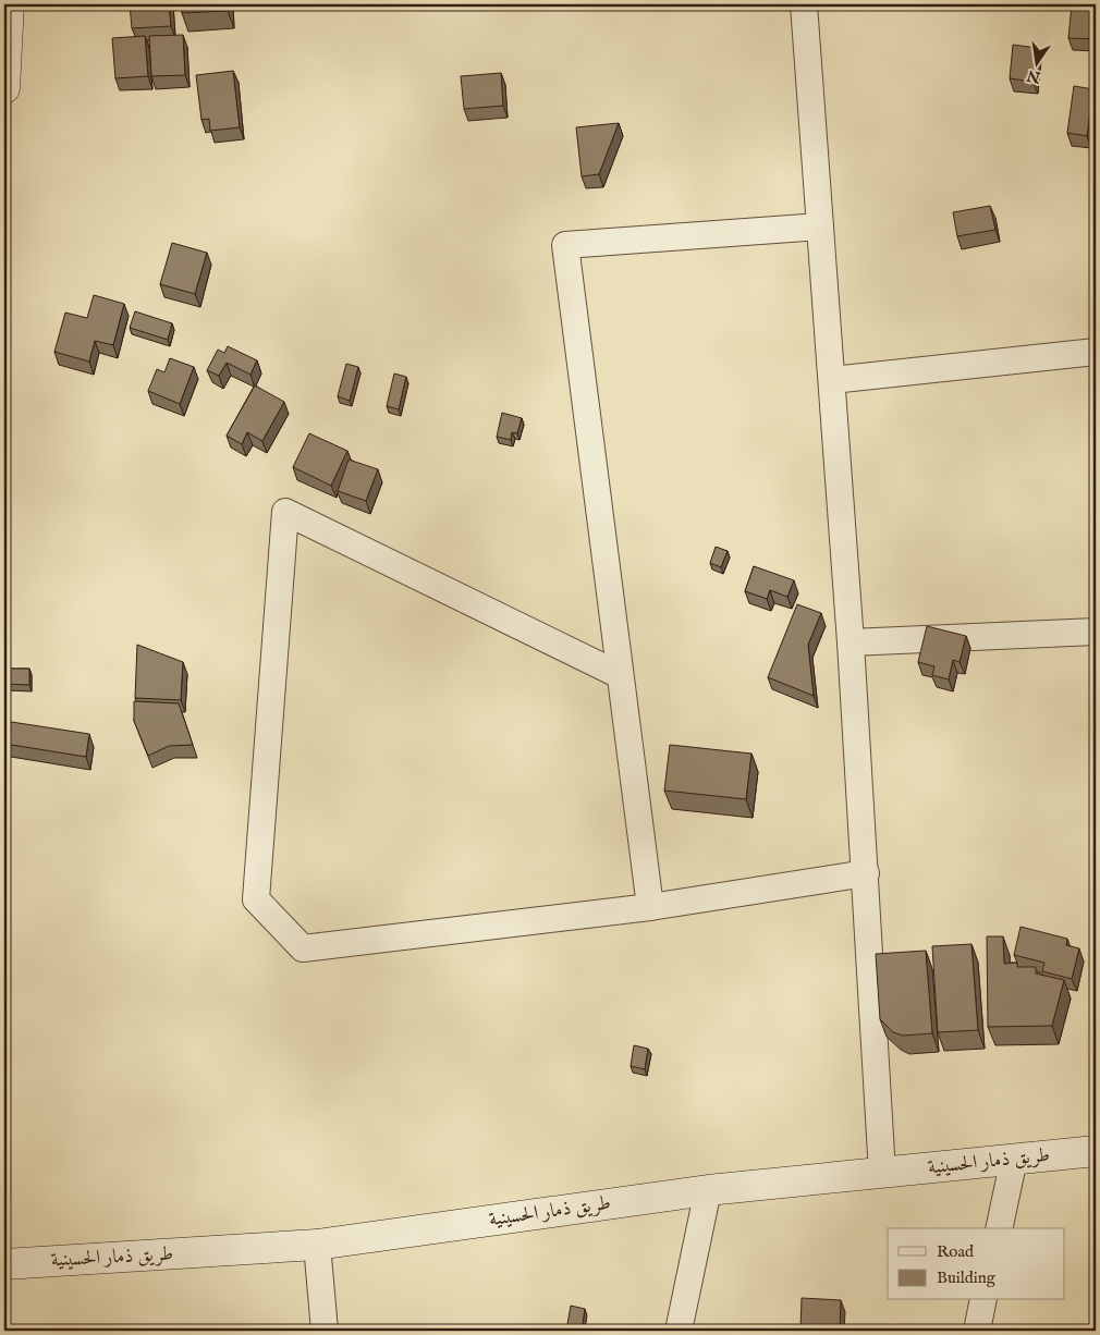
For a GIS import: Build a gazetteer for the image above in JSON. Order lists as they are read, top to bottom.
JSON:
{
  "streets": {
    "main road": ["طريق ذمار الحسينية"]
  },
  "legend": ["Road", "Building"],
  "north": "bottom"
}
